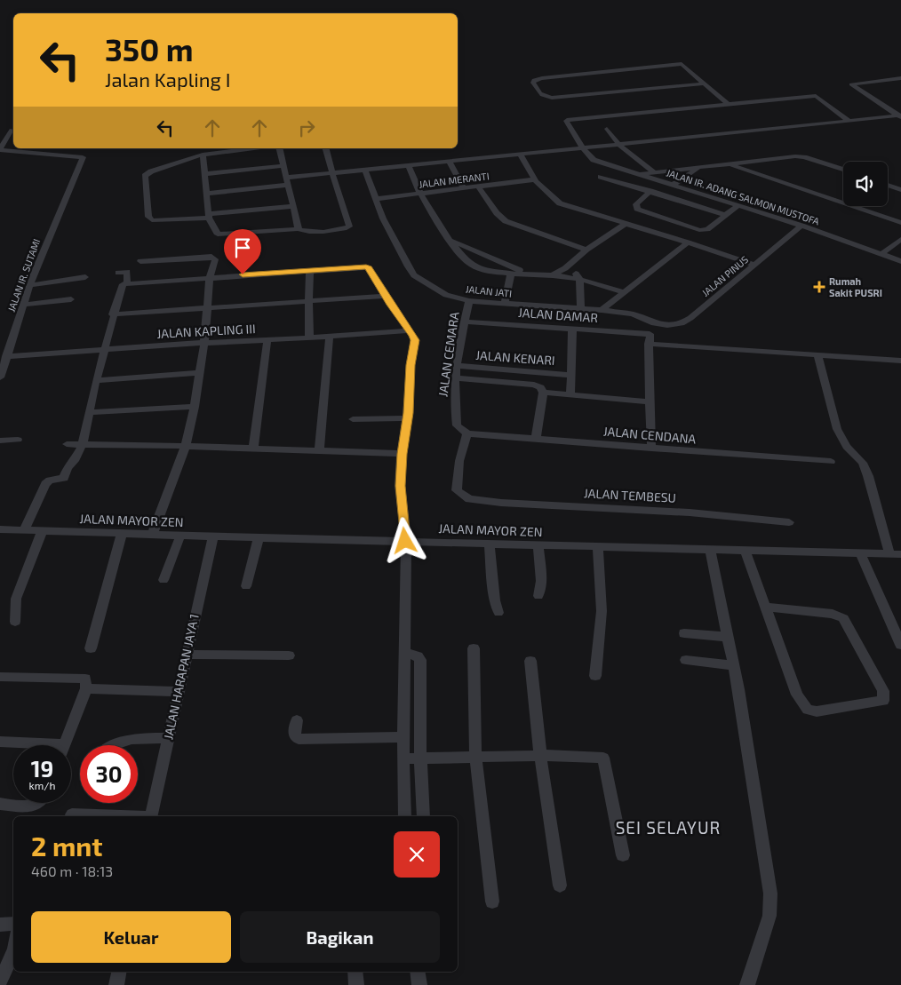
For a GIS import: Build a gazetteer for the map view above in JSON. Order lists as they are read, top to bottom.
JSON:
{
  "streets": {
    "street": [
      "JALAN MERANTI",
      "JALAN IR. ADANG SALMON MUSTOFA",
      "JALAN IR. SUTAMI",
      "JALAN PINUS",
      "JALAN JATI",
      "JALAN DAMAR",
      "JALAN KAPLING III",
      "JALAN CEMARA",
      "JALAN KENARI",
      "JALAN CENDANA",
      "JALAN TEMBESU",
      "JALAN MAYOR ZEN",
      "JALAN HARAPAN JAYA 1"
    ]
  },
  "crossings": [
    ["JALAN MERANTI", "JALAN JATI"],
    ["JALAN IR. ADANG SALMON MUSTOFA", "JALAN PINUS"],
    ["JALAN IR. SUTAMI", "JALAN KAPLING III"],
    ["JALAN PINUS", "JALAN JATI"],
    ["JALAN JATI", "JALAN CEMARA"],
    ["JALAN DAMAR", "JALAN CEMARA"],
    ["JALAN CEMARA", "JALAN KENARI"],
    ["JALAN CEMARA", "JALAN CENDANA"],
    ["JALAN CEMARA", "JALAN TEMBESU"],
    ["JALAN CENDANA", "JALAN TEMBESU"],
    ["JALAN MAYOR ZEN", "JALAN HARAPAN JAYA 1"]
  ],
  "districts": ["SEI SELAYUR"],
  "places": {
    "health": ["Rumah Sakit PUSRI"]
  },
  "page": {
    "turn": ["350 m", "Jalan Kapling I"],
    "speed": "19 km/h",
    "limit": "30",
    "heading": ["2 mnt", "460 m · 18:13"],
    "buttons": ["Keluar", "Bagikan"]
  }
}
